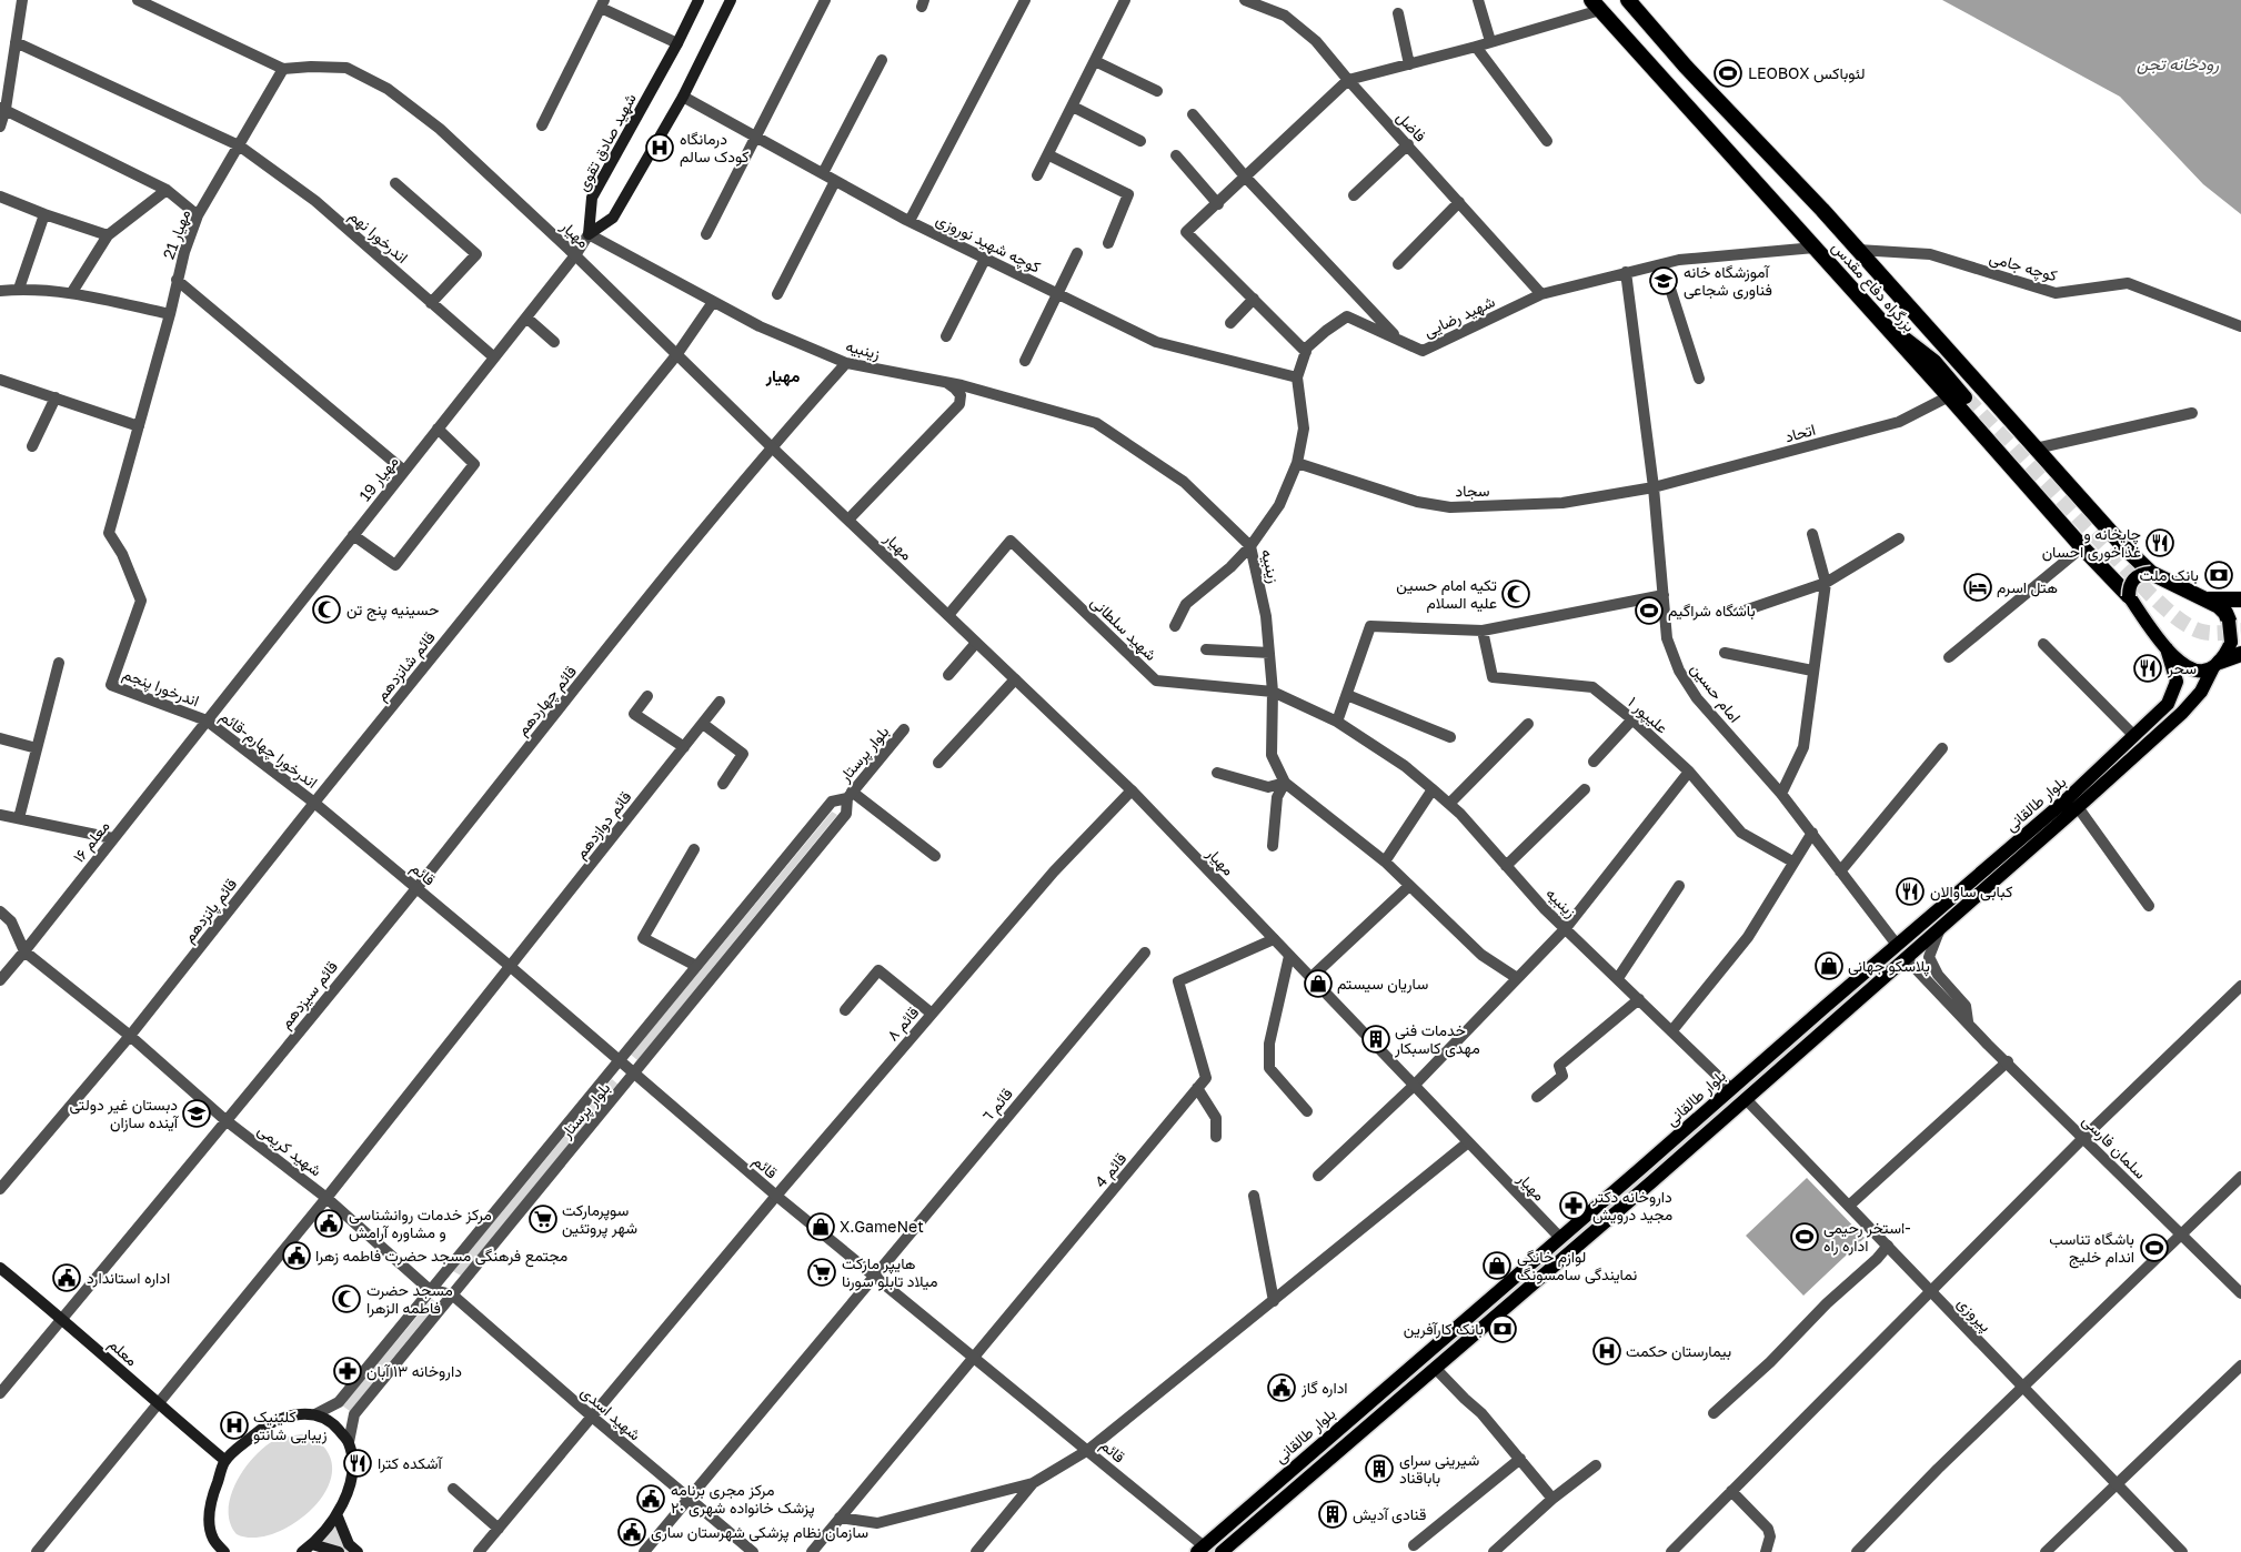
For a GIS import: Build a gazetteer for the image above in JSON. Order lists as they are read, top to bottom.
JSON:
{
  "streets": {
    "highway": ["بزرگراه دفاع مقدس"],
    "main road": ["شهید صادق تقوی", "بلوار طالقانی", "معلم"],
    "street": [
      "فاضل",
      "مهیار 21",
      "مهیار",
      "اندرخورا نهم",
      "کوچه شهید نوروزی",
      "کوچه جامی",
      "شهید رضایی",
      "زینبیه",
      "اتحاد",
      "مهیار 19",
      "سجاد",
      "شهید سلطانی",
      "قائم شانزدهم",
      "اندرخورا پنجم",
      "امام حسین",
      "قائم چهاردهم",
      "علیپور ۱",
      "اندرخورا چهارم-قائم",
      "بلوار پرستار",
      "قائم دوازدهم",
      "معلم ۱۶",
      "قائم",
      "قائم پانزدهم",
      "قائم سیزدهم",
      "قائم ٨",
      "قائم ٦",
      "سلمان فارسی",
      "شهید کریمی",
      "قائم 4",
      "پیروزی",
      "شهید اسدی"
    ]
  },
  "crossings": [
    ["فاضل", "شهید رضایی"],
    ["شهید صادق تقوی", "زینبیه"],
    ["شهید صادق تقوی", "مهیار 19"],
    ["مهیار 21", "مهیار"],
    ["مهیار 21", "اندرخورا نهم"],
    ["مهیار 21", "اندرخورا پنجم"],
    ["مهیار", "مهیار 19"],
    ["مهیار", "شهید سلطانی"],
    ["مهیار", "قائم شانزدهم"],
    ["مهیار", "قائم چهاردهم"],
    ["مهیار", "بلوار طالقانی"],
    ["مهیار", "قائم ٨"],
    ["مهیار", "قائم 4"],
    ["اندرخورا نهم", "مهیار 19"],
    ["کوچه شهید نوروزی", "شهید رضایی"],
    ["کوچه جامی", "بزرگراه دفاع مقدس"],
    ["بزرگراه دفاع مقدس", "شهید رضایی"],
    ["بزرگراه دفاع مقدس", "اتحاد"],
    ["شهید رضایی", "زینبیه"],
    ["شهید رضایی", "سجاد"],
    ["شهید رضایی", "امام حسین"],
    ["زینبیه", "مهیار 19"],
    ["زینبیه", "شهید سلطانی"],
    ["زینبیه", "قائم شانزدهم"],
    ["زینبیه", "قائم چهاردهم"],
    ["زینبیه", "بلوار طالقانی"],
    ["اتحاد", "سجاد"],
    ["اتحاد", "امام حسین"],
    ["مهیار 19", "اندرخورا پنجم"],
    ["مهیار 19", "اندرخورا چهارم-قائم"],
    ["مهیار 19", "معلم ۱۶"],
    ["سجاد", "امام حسین"],
    ["قائم شانزدهم", "اندرخورا چهارم-قائم"],
    ["قائم شانزدهم", "قائم"],
    ["قائم شانزدهم", "قائم پانزدهم"],
    ["اندرخورا پنجم", "اندرخورا چهارم-قائم"],
    ["اندرخورا پنجم", "معلم ۱۶"],
    ["امام حسین", "بلوار طالقانی"],
    ["قائم چهاردهم", "قائم"],
    ["قائم چهاردهم", "قائم سیزدهم"],
    ["اندرخورا چهارم-قائم", "معلم ۱۶"],
    ["اندرخورا چهارم-قائم", "قائم"],
    ["اندرخورا چهارم-قائم", "قائم پانزدهم"],
    ["بلوار پرستار", "قائم"],
    ["بلوار پرستار", "شهید کریمی"],
    ["بلوار پرستار", "شهید اسدی"],
    ["بلوار طالقانی", "قائم"],
    ["بلوار طالقانی", "سلمان فارسی"],
    ["بلوار طالقانی", "پیروزی"],
    ["قائم دوازدهم", "قائم"],
    ["قائم دوازدهم", "شهید کریمی"],
    ["قائم دوازدهم", "معلم"],
    ["معلم ۱۶", "شهید کریمی"],
    ["قائم", "قائم پانزدهم"],
    ["قائم", "قائم سیزدهم"],
    ["قائم", "قائم ٨"],
    ["قائم", "قائم ٦"],
    ["قائم", "قائم 4"],
    ["قائم پانزدهم", "شهید کریمی"],
    ["قائم سیزدهم", "شهید کریمی"],
    ["قائم سیزدهم", "معلم"],
    ["قائم ٨", "شهید اسدی"],
    ["قائم ٦", "شهید اسدی"]
  ],
  "districts": ["مهیار"],
  "water": ["رودخانه تجن"],
  "places": {
    "sports": [
      "LEOBOX لئوباکس",
      "باشگاه شراگیم",
      "استخر رحیمی- اداره راه",
      "باشگاه تناسب اندام خلیج"
    ],
    "hospital": ["درمانگاه کودک سالم", "بیمارستان حکمت", "کلینیک زیبایی شانتو"],
    "school or university": ["آموزشگاه خانه فناوری شجاعی", "دبستان غیر دولتی آینده سازان"],
    "restaurant": [
      "چایخانه و غذاخوری احسان",
      "سحر",
      "کبابی ساوالان",
      "آشکده کترا"
    ],
    "bank": ["بانک ملت", "بانک کارآفرین"],
    "hotel": ["هتل اسرم"],
    "mosque": ["تکیه امام حسین علیه السلام", "حسینیه پنج تن", "مسجد حضرت فاطمه الزهرا"],
    "shop": [
      "پلاسکو جهانی",
      "ساریان سیستم",
      "X.GameNet",
      "لوازم خانگی نمایندگی سامسونگ"
    ],
    "building": ["خدمات فنی مهدی کاسبکار", "شیرینی سرای باباقناد", "قنادی آدیش"],
    "pharmacy": ["داروخانه دکتر مجید درویش", "داروخانه ١٣ آبان"],
    "supermarket": ["سوپرمارکت شهر پروتئین", "هایپر مارکت میلاد تابلو سورنا"],
    "public building": [
      "مرکز خدمات روانشناسی و مشاوره آرامش",
      "مجتمع فرهنگی مسجد حضرت فاطمه زهرا",
      "اداره استاندارد",
      "اداره گاز",
      "مرکز مجری برنامه پزشک خانواده شهری ٢٠",
      "سازمان نظام پزشکی شهرستان ساری"
    ]
  }
}
